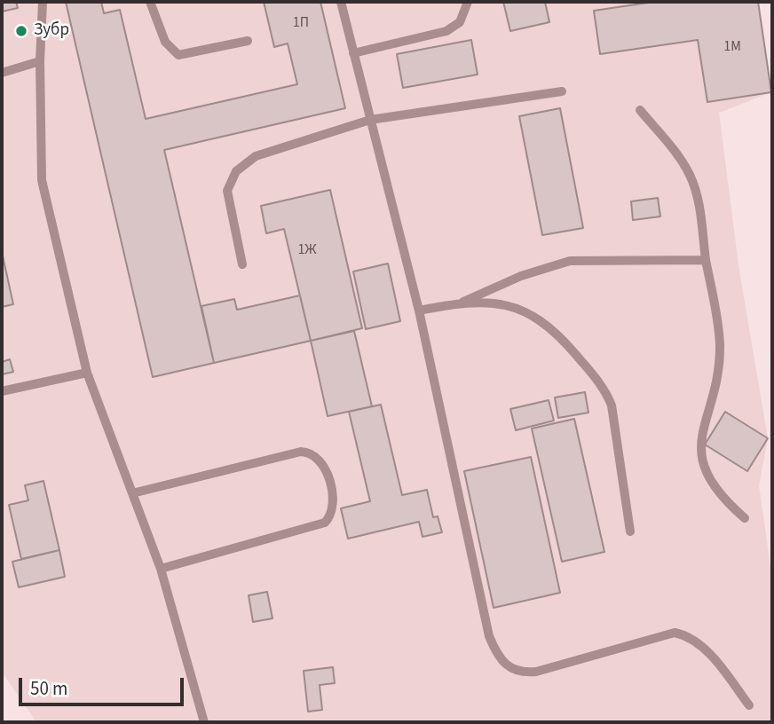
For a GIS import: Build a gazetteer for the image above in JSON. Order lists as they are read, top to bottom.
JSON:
{
  "places": ["Зубр"],
  "house_numbers": ["1П", "1М", "1Ж"],
  "scale_bar": "50 m"
}
